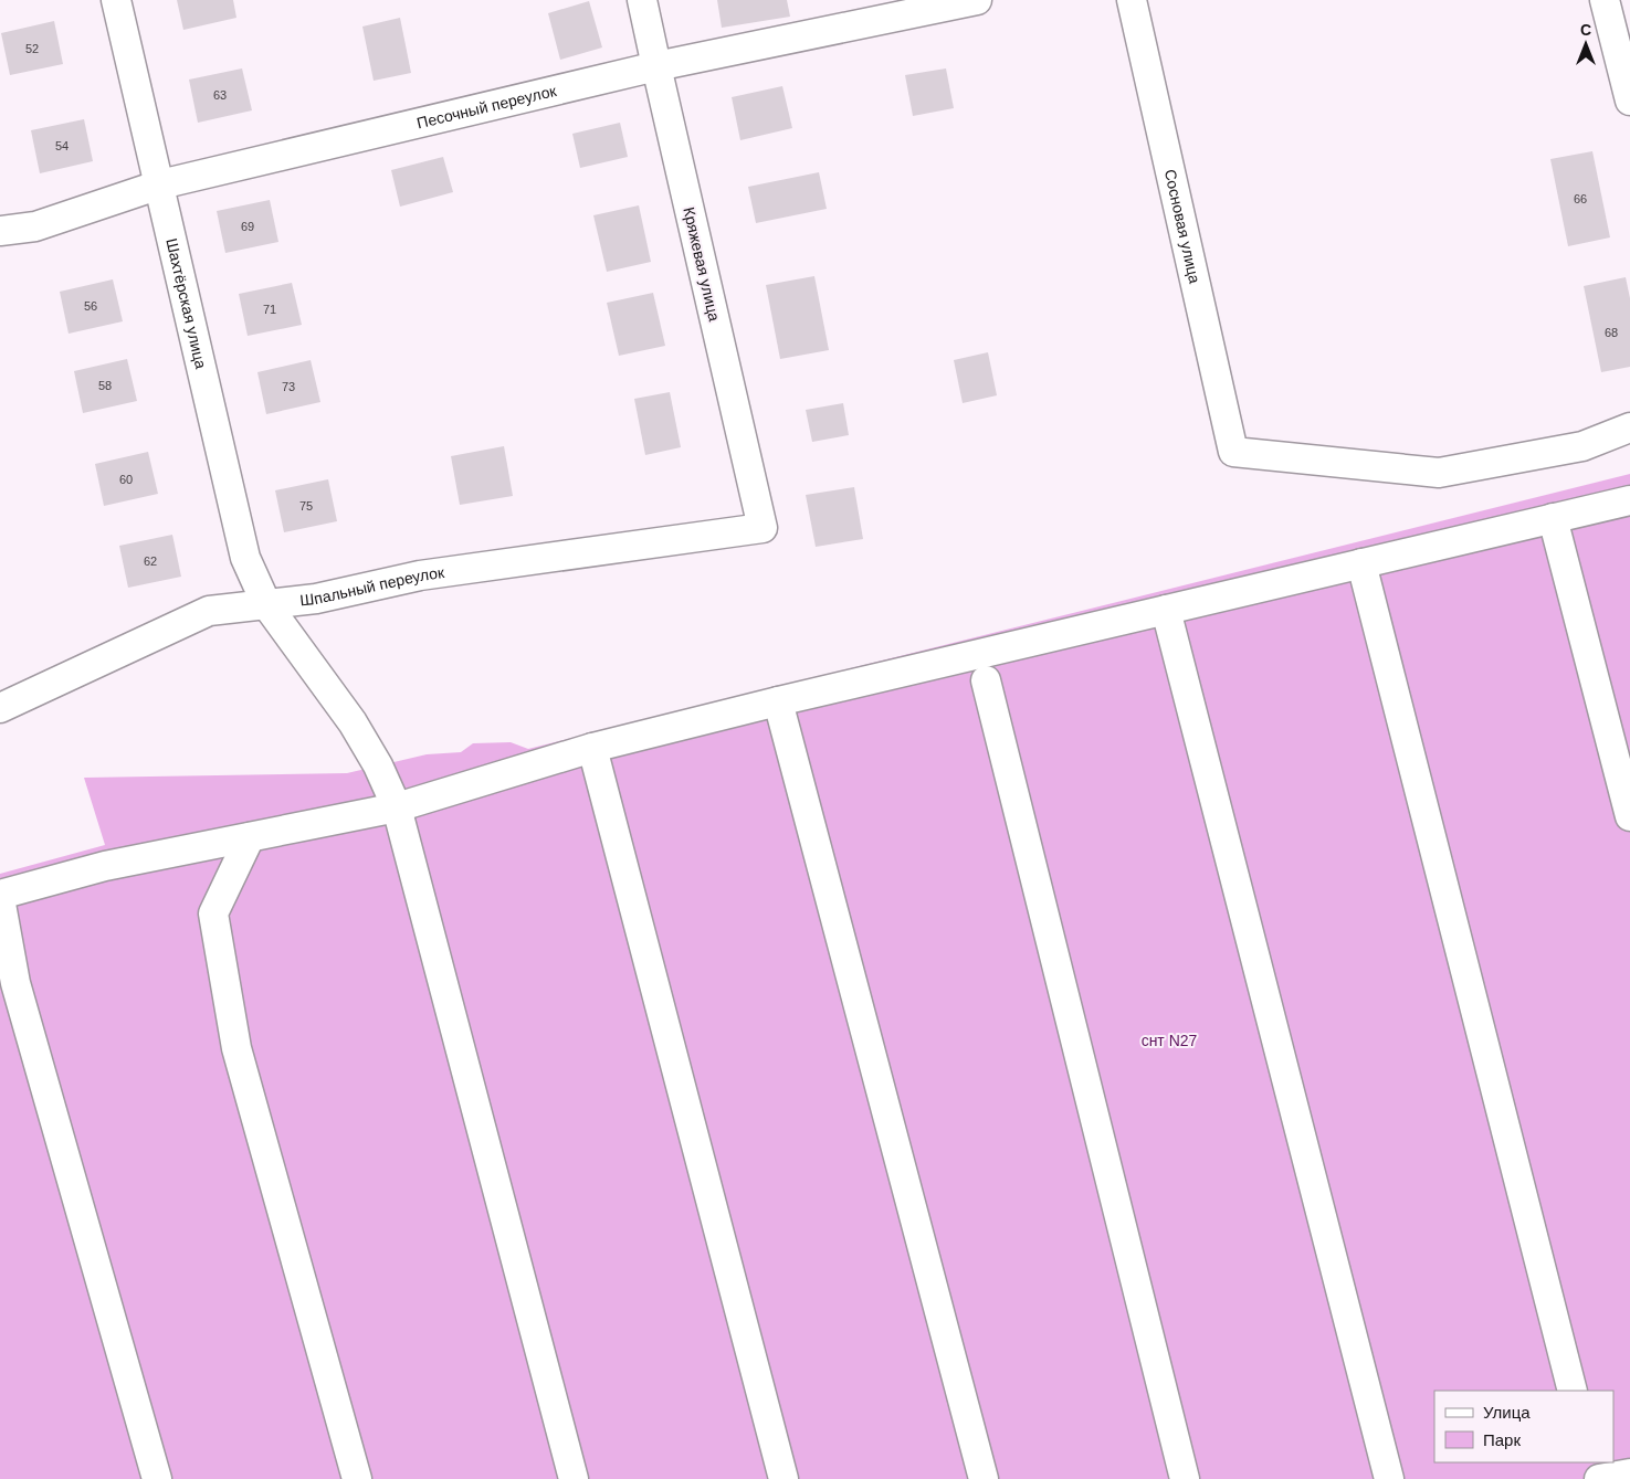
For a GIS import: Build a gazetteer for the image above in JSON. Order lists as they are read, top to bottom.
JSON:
{
  "streets": {
    "street": [
      "Песочный переулок",
      "Сосновая улица",
      "Кряжевая улица",
      "Шахтёрская улица",
      "Шпальный переулок"
    ]
  },
  "crossings": [
    ["Песочный переулок", "Кряжевая улица"],
    ["Песочный переулок", "Шахтёрская улица"],
    ["Кряжевая улица", "Шпальный переулок"],
    ["Шахтёрская улица", "Шпальный переулок"]
  ],
  "parks": ["снт N27"],
  "house_numbers": [
    "52",
    "63",
    "54",
    "66",
    "69",
    "56",
    "71",
    "68",
    "58",
    "73",
    "60",
    "75",
    "62"
  ],
  "legend": ["Улица", "Парк"],
  "north": "top"
}
